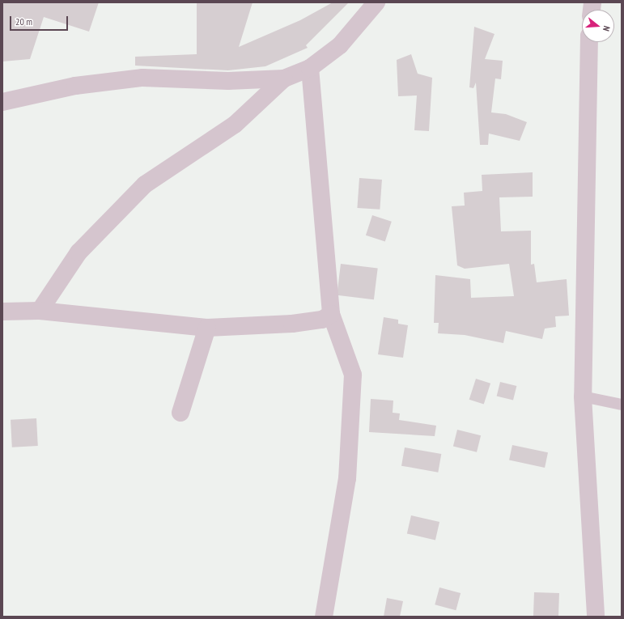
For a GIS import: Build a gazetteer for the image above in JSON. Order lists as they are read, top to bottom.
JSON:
{
  "scale_bar": "20 m",
  "north": "right"
}
